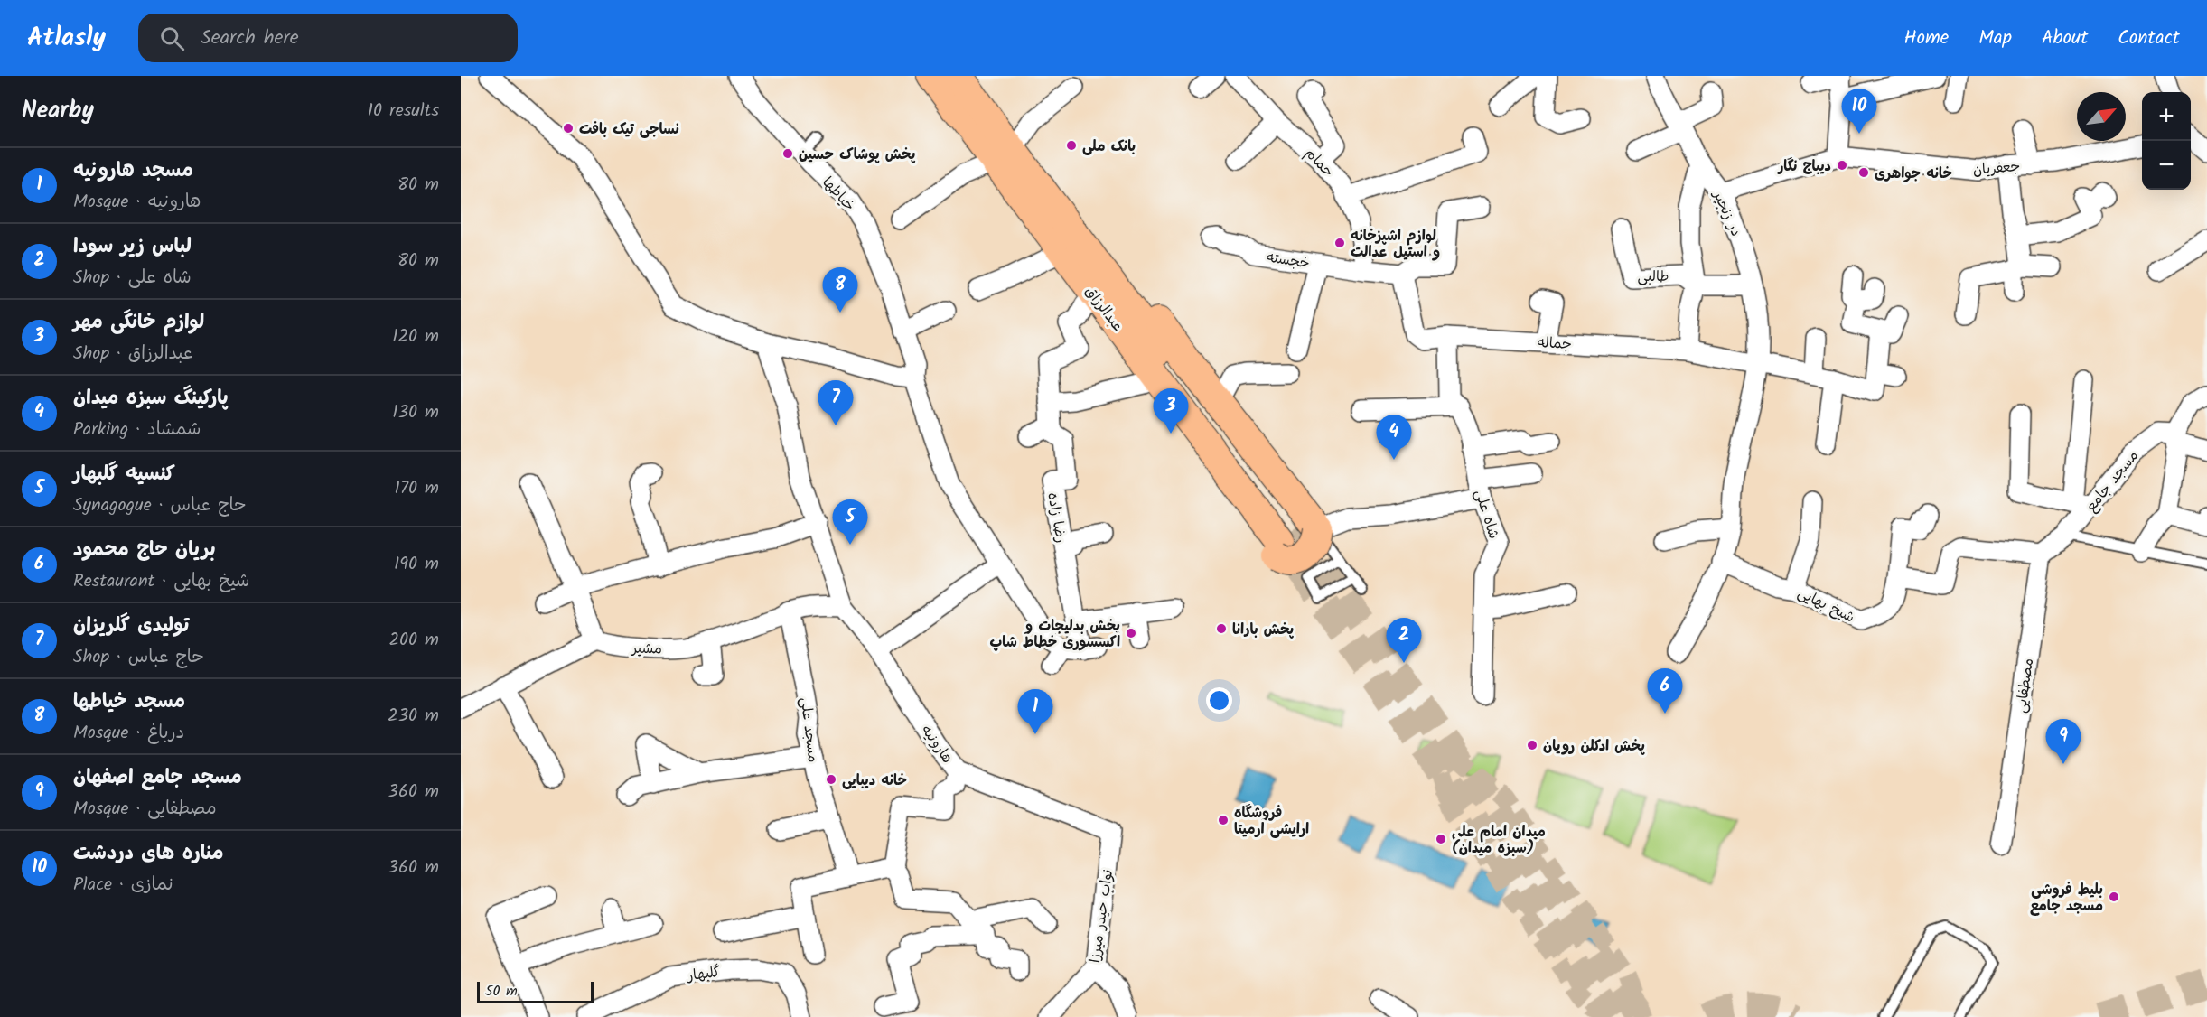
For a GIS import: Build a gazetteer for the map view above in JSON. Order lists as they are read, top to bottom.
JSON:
{
  "streets": {
    "main road": ["عبدالرزاق"],
    "street": [
      "حمام",
      "جعفریان",
      "خیاطها",
      "در زنجیر",
      "خجسته",
      "طالبی",
      "جماله",
      "مسجد جامع",
      "شاه علی",
      "رضا زاده",
      "شیخ بهایی",
      "مشیر",
      "مصطفایی",
      "مسجد علی",
      "هارونیه",
      "نواب حیدر میرزا",
      "گلبهار"
    ]
  },
  "crossings": [
    ["جعفریان", "در زنجیر"],
    ["خیاطها", "رضا زاده"],
    ["در زنجیر", "طالبی"],
    ["در زنجیر", "جماله"],
    ["جماله", "شاه علی"],
    ["مشیر", "مسجد علی"],
    ["مشیر", "هارونیه"],
    ["هارونیه", "نواب حیدر میرزا"]
  ],
  "places": [
    "نساجی تیک بافت",
    "بانک ملی",
    "پخش پوشاک حسین",
    "دیباج نگار",
    "خانه جواهری",
    "لوازم اشپزخانه و استیل عدالت",
    "پخش بارانا",
    "پخش بدلیجات و اکسسوری خطاط شاپ",
    "پخش ادکلن رویان",
    "خانه دیبایی",
    "فروشگاه ارایشی ارمیتا",
    "میدان امام علی (سبزه میدان)",
    "بلیط فروشی مسجد جامع"
  ],
  "scale_bar": "50 m",
  "north": "top right",
  "page": {
    "header": "Atlasly",
    "search": "Search here",
    "nav": [
      "Home",
      "Map",
      "About",
      "Contact"
    ],
    "heading": ["Nearby", "10 results"],
    "pins": [
      "10",
      "8",
      "7",
      "3",
      "4",
      "5",
      "2",
      "6",
      "1",
      "9"
    ],
    "map_buttons": ["+", "−"],
    "list": [
      {
        "mark": "1",
        "name": "مسجد هارونیه",
        "note": "Mosque · هارونیه",
        "value": "80 m"
      },
      {
        "mark": "2",
        "name": "لباس زیر سودا",
        "note": "Shop · شاه علی",
        "value": "80 m"
      },
      {
        "mark": "3",
        "name": "لوازم خانگی مهر",
        "note": "Shop · عبدالرزاق",
        "value": "120 m"
      },
      {
        "mark": "4",
        "name": "پارکینگ سبزه میدان",
        "note": "Parking · شمشاد",
        "value": "130 m"
      },
      {
        "mark": "5",
        "name": "کنسیه گلبهار",
        "note": "Synagogue · حاج عباس",
        "value": "170 m"
      },
      {
        "mark": "6",
        "name": "بریان حاج محمود",
        "note": "Restaurant · شیخ بهایی",
        "value": "190 m"
      },
      {
        "mark": "7",
        "name": "تولیدی گلریزان",
        "note": "Shop · حاج عباس",
        "value": "200 m"
      },
      {
        "mark": "8",
        "name": "مسجد خیاطها",
        "note": "Mosque · درباغ",
        "value": "230 m"
      },
      {
        "mark": "9",
        "name": "مسجد جامع اصفهان",
        "note": "Mosque · مصطفایی",
        "value": "360 m"
      },
      {
        "mark": "10",
        "name": "مناره های دردشت",
        "note": "Place · نمازی",
        "value": "360 m"
      }
    ],
    "scale": "50 m"
  }
}
